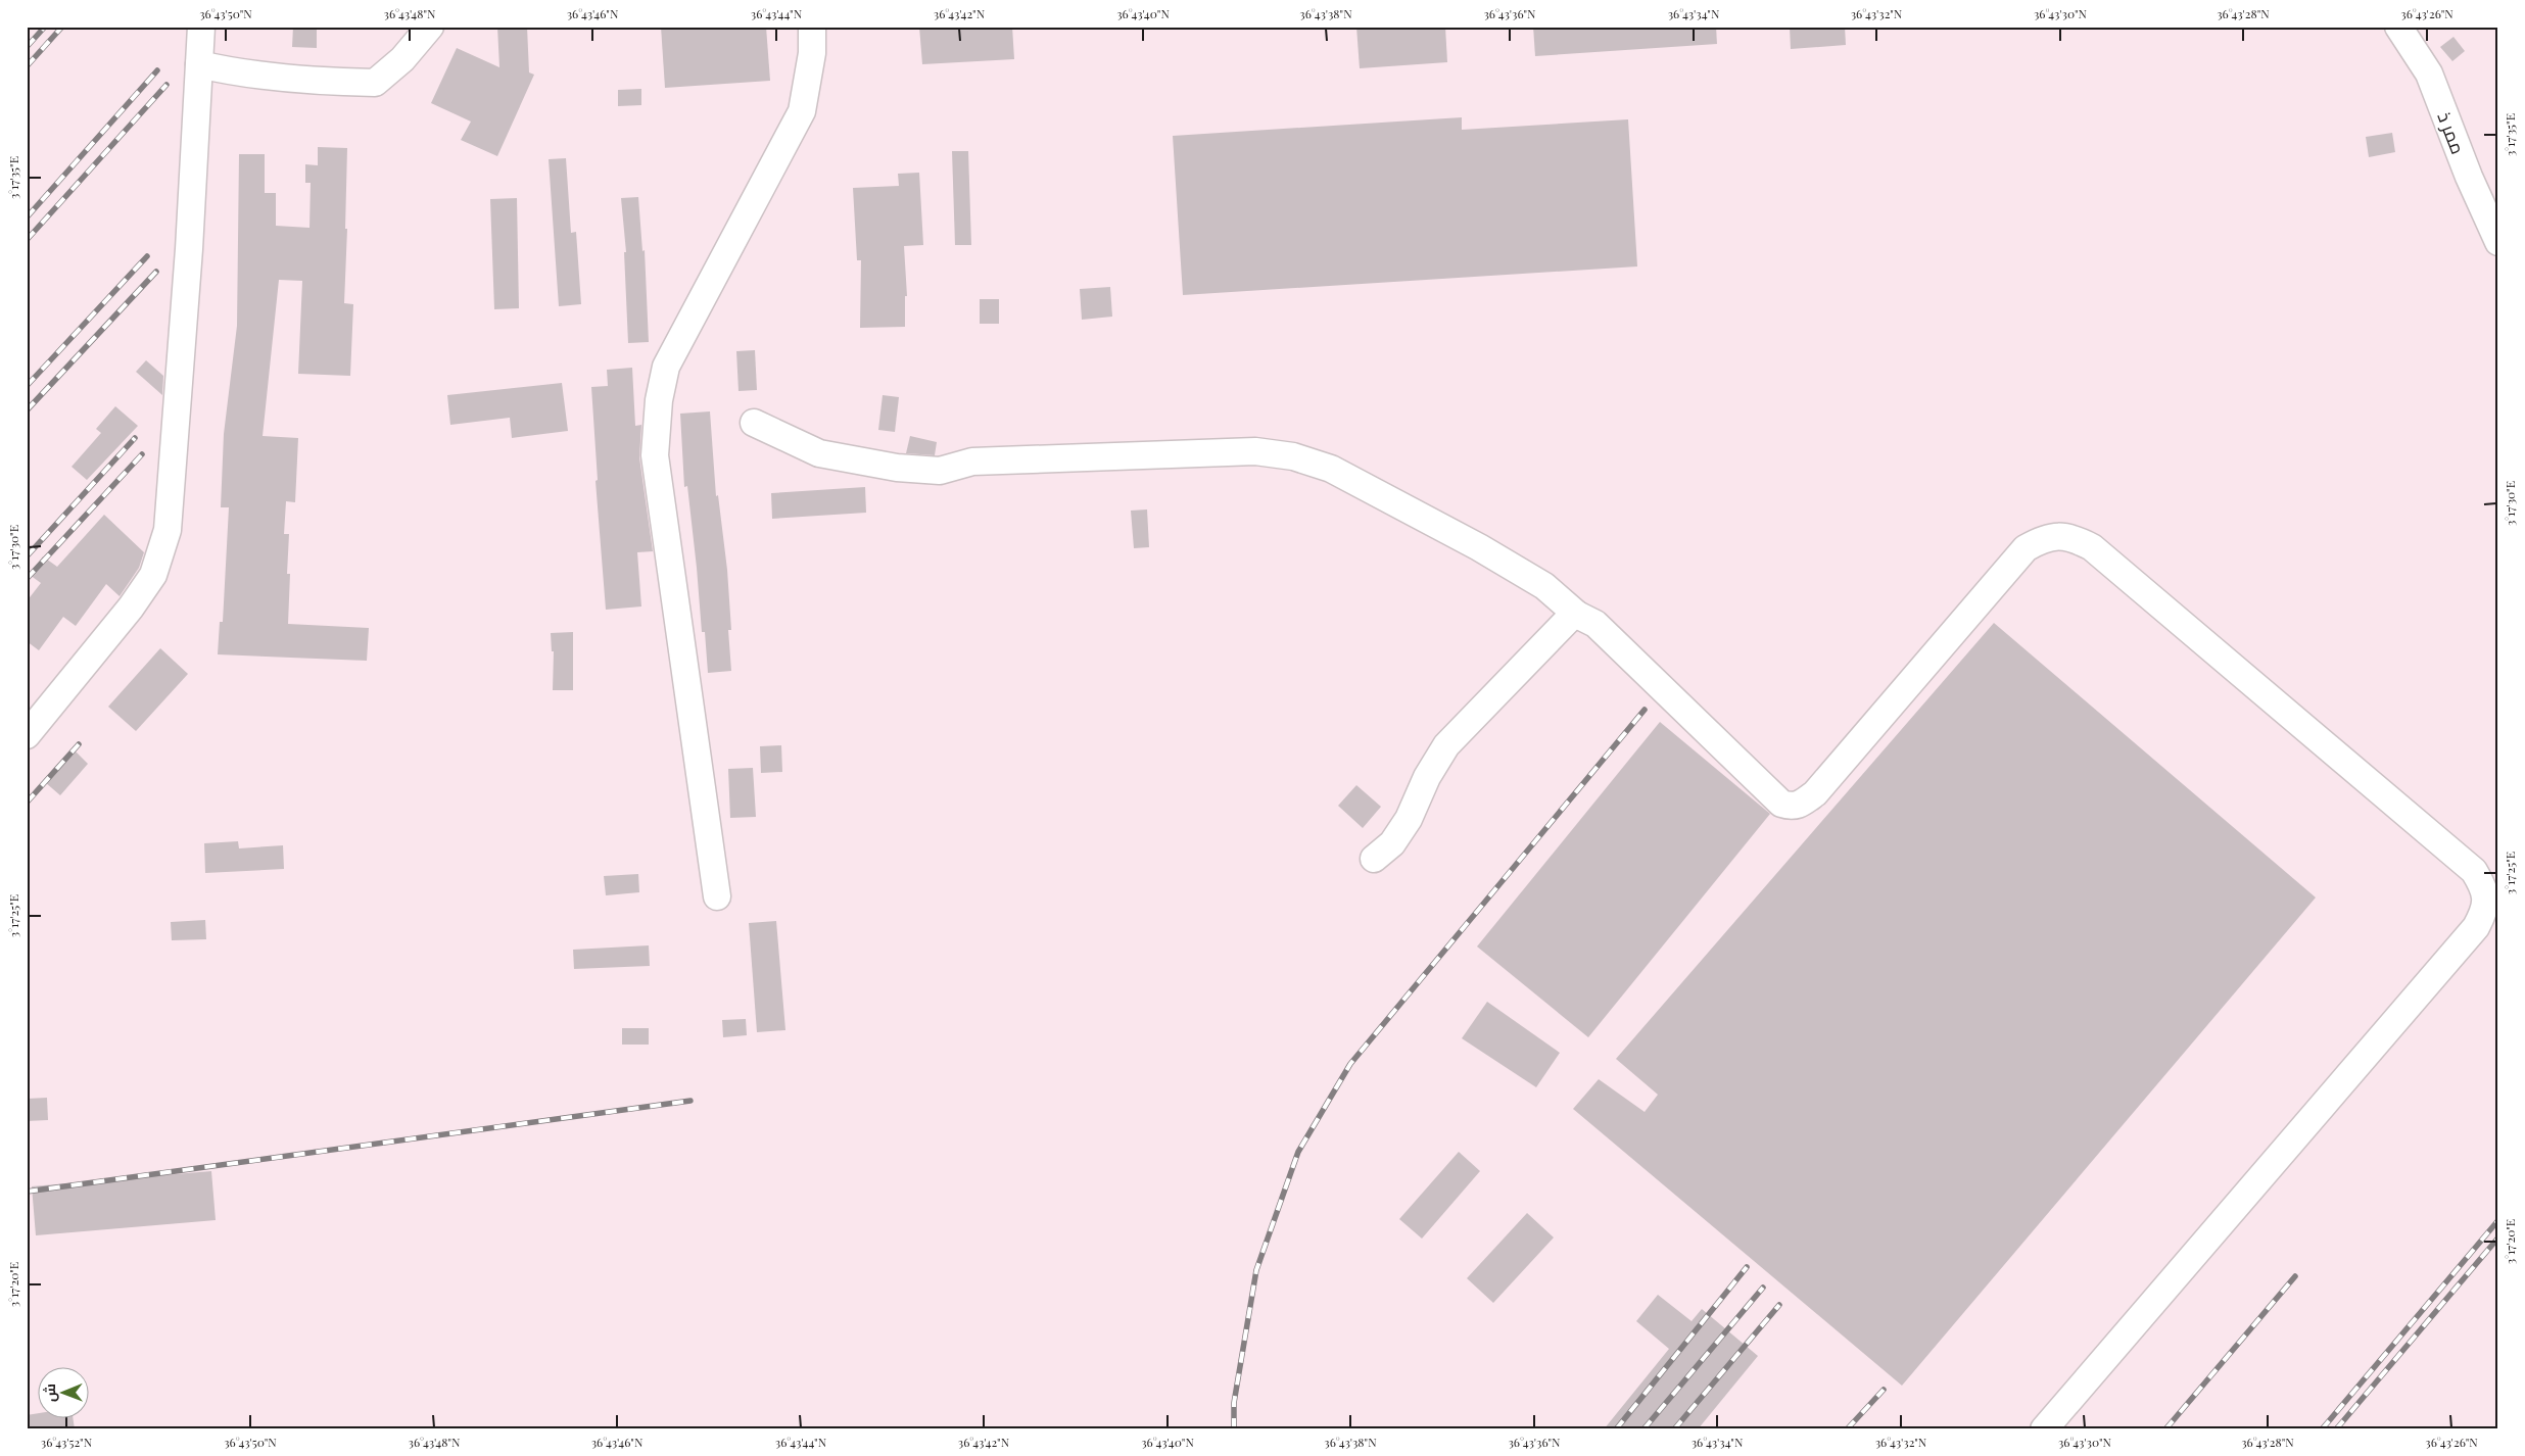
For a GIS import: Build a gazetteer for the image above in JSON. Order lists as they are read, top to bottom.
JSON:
{
  "streets": {
    "street": ["ممر ذ"]
  },
  "north": "left",
  "coordinates": [
    "36°43'50\"N",
    "36°43'48\"N",
    "36°43'46\"N",
    "36°43'44\"N",
    "36°43'42\"N",
    "36°43'40\"N",
    "36°43'38\"N",
    "36°43'36\"N",
    "36°43'34\"N",
    "36°43'32\"N",
    "36°43'30\"N",
    "36°43'28\"N",
    "36°43'26\"N",
    "3°17'35\"E",
    "3°17'30\"E",
    "3°17'25\"E",
    "3°17'20\"E",
    "36°43'52\"N"
  ]
}
